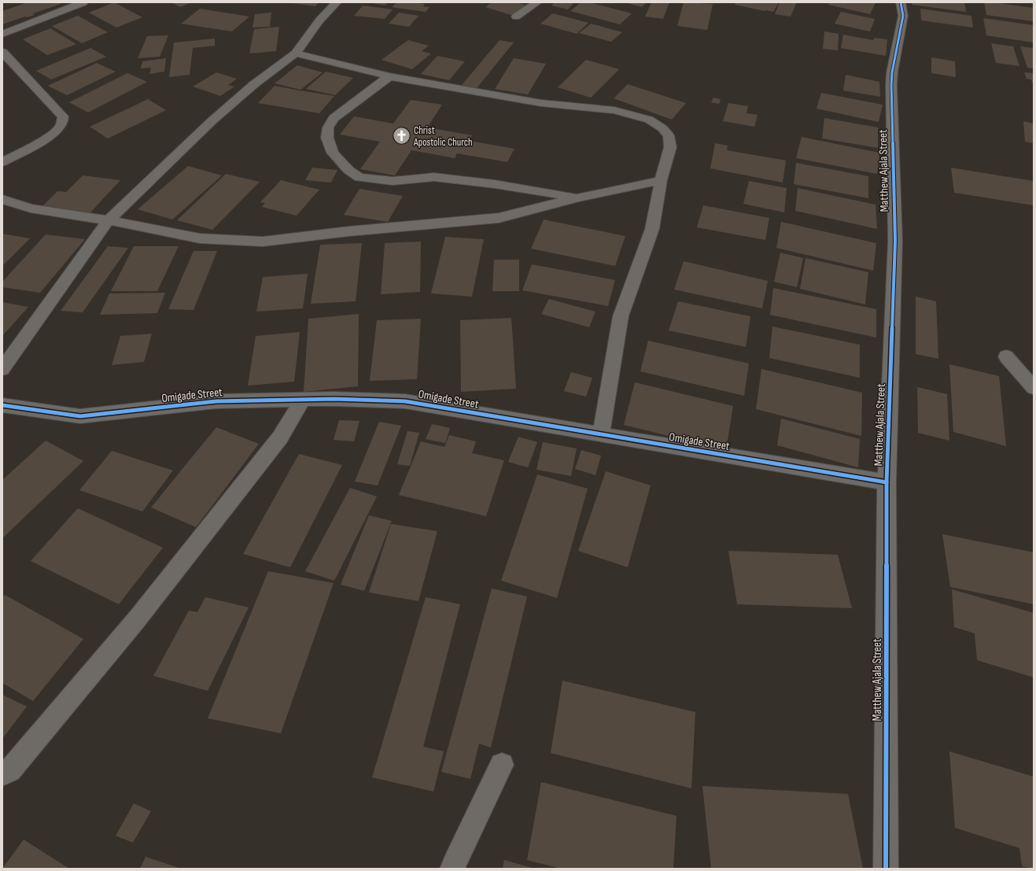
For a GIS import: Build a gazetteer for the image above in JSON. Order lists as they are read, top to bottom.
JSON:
{
  "streets": {
    "street": ["Matthew Ajala Street", "Omigade Street"]
  },
  "crossings": [
    ["Matthew Ajala Street", "Omigade Street"]
  ],
  "places": {
    "church": ["Christ Apostolic Church"]
  }
}
